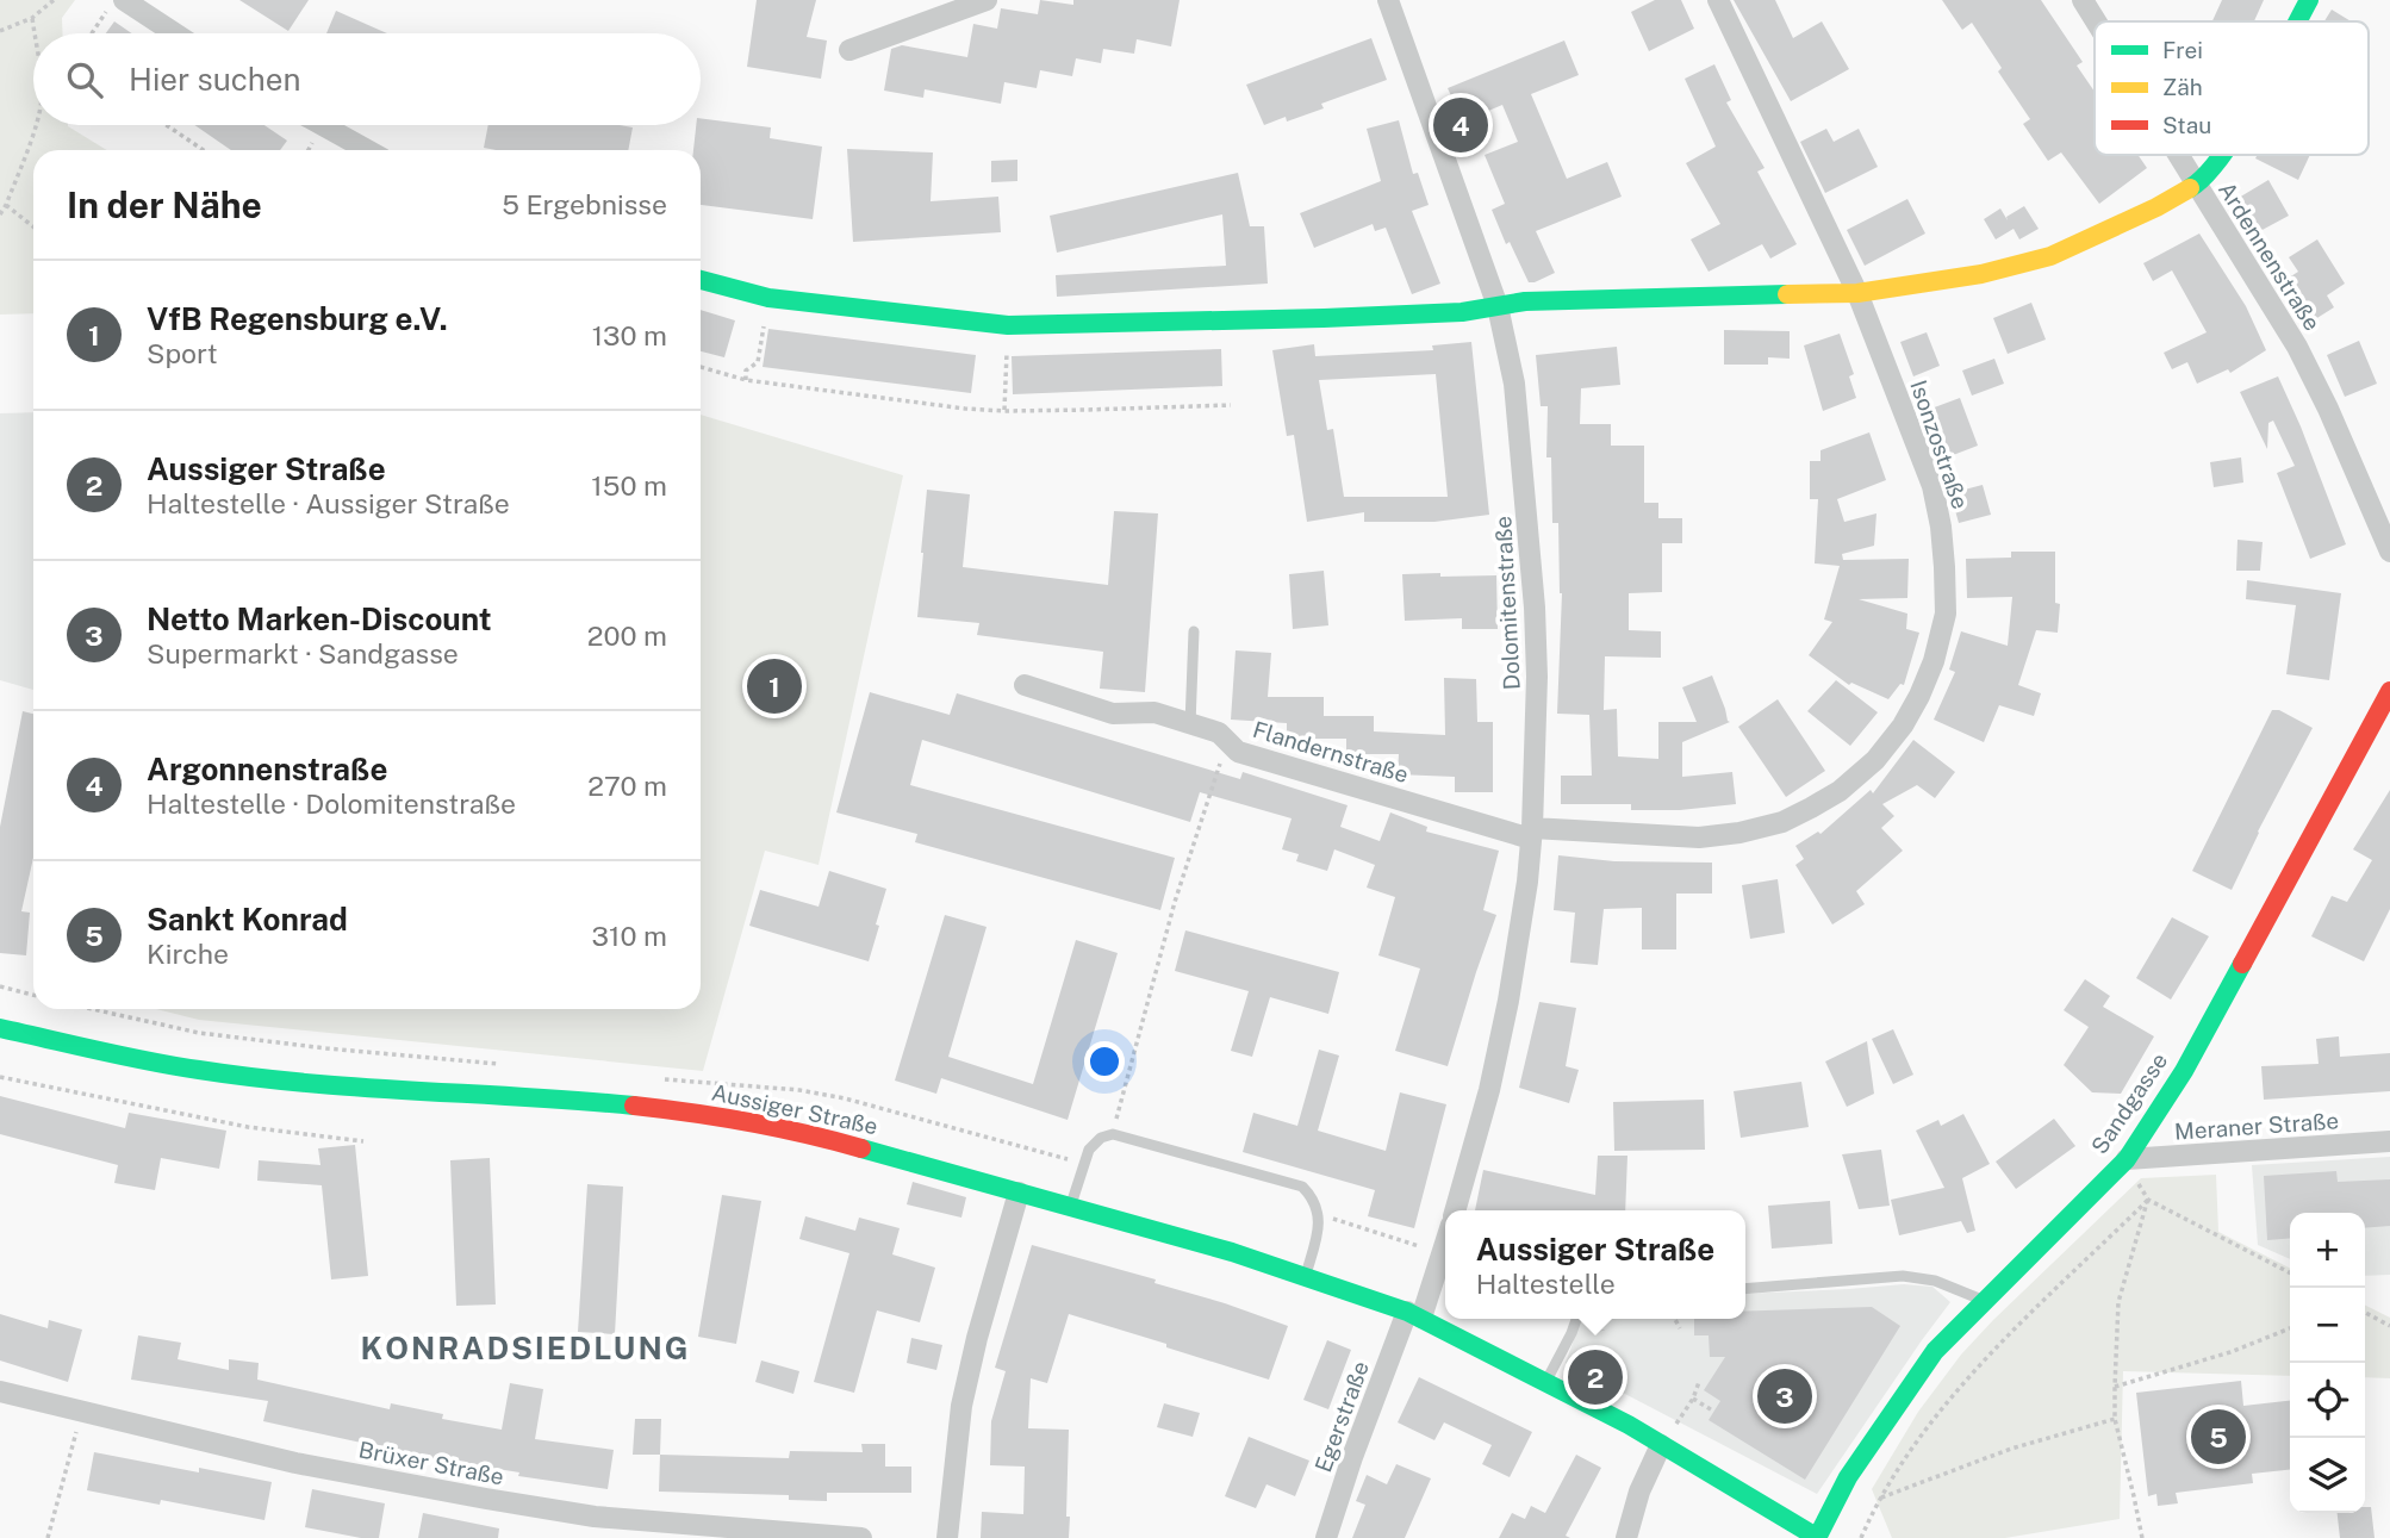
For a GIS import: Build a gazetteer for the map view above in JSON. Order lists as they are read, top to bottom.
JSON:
{
  "streets": {
    "street": [
      "Ardennenstraße",
      "Isonzostraße",
      "Dolomitenstraße",
      "Flandernstraße",
      "Sandgasse",
      "Aussiger Straße",
      "Meraner Straße",
      "Egerstraße",
      "Brüxer Straße"
    ]
  },
  "crossings": [
    ["Isonzostraße", "Dolomitenstraße"],
    ["Isonzostraße", "Flandernstraße"],
    ["Dolomitenstraße", "Flandernstraße"],
    ["Sandgasse", "Aussiger Straße"],
    ["Sandgasse", "Meraner Straße"],
    ["Aussiger Straße", "Egerstraße"]
  ],
  "districts": ["KONRADSIEDLUNG"],
  "legend": ["Frei", "Zäh", "Stau"],
  "page": {
    "search": "Hier suchen",
    "pins": [
      "4",
      "1",
      "2",
      "3",
      "5"
    ],
    "heading": ["In der Nähe", "5 Ergebnisse"],
    "list": [
      {
        "mark": "1",
        "name": "VfB Regensburg e.V.",
        "note": "Sport",
        "value": "130 m"
      },
      {
        "mark": "2",
        "name": "Aussiger Straße",
        "note": "Haltestelle · Aussiger Straße",
        "value": "150 m"
      },
      {
        "mark": "3",
        "name": "Netto Marken-Discount",
        "note": "Supermarkt · Sandgasse",
        "value": "200 m"
      },
      {
        "mark": "4",
        "name": "Argonnenstraße",
        "note": "Haltestelle · Dolomitenstraße",
        "value": "270 m"
      },
      {
        "mark": "5",
        "name": "Sankt Konrad",
        "note": "Kirche",
        "value": "310 m"
      }
    ],
    "popup": ["Aussiger Straße", "Haltestelle"],
    "map_buttons": ["+", "−"]
  }
}
